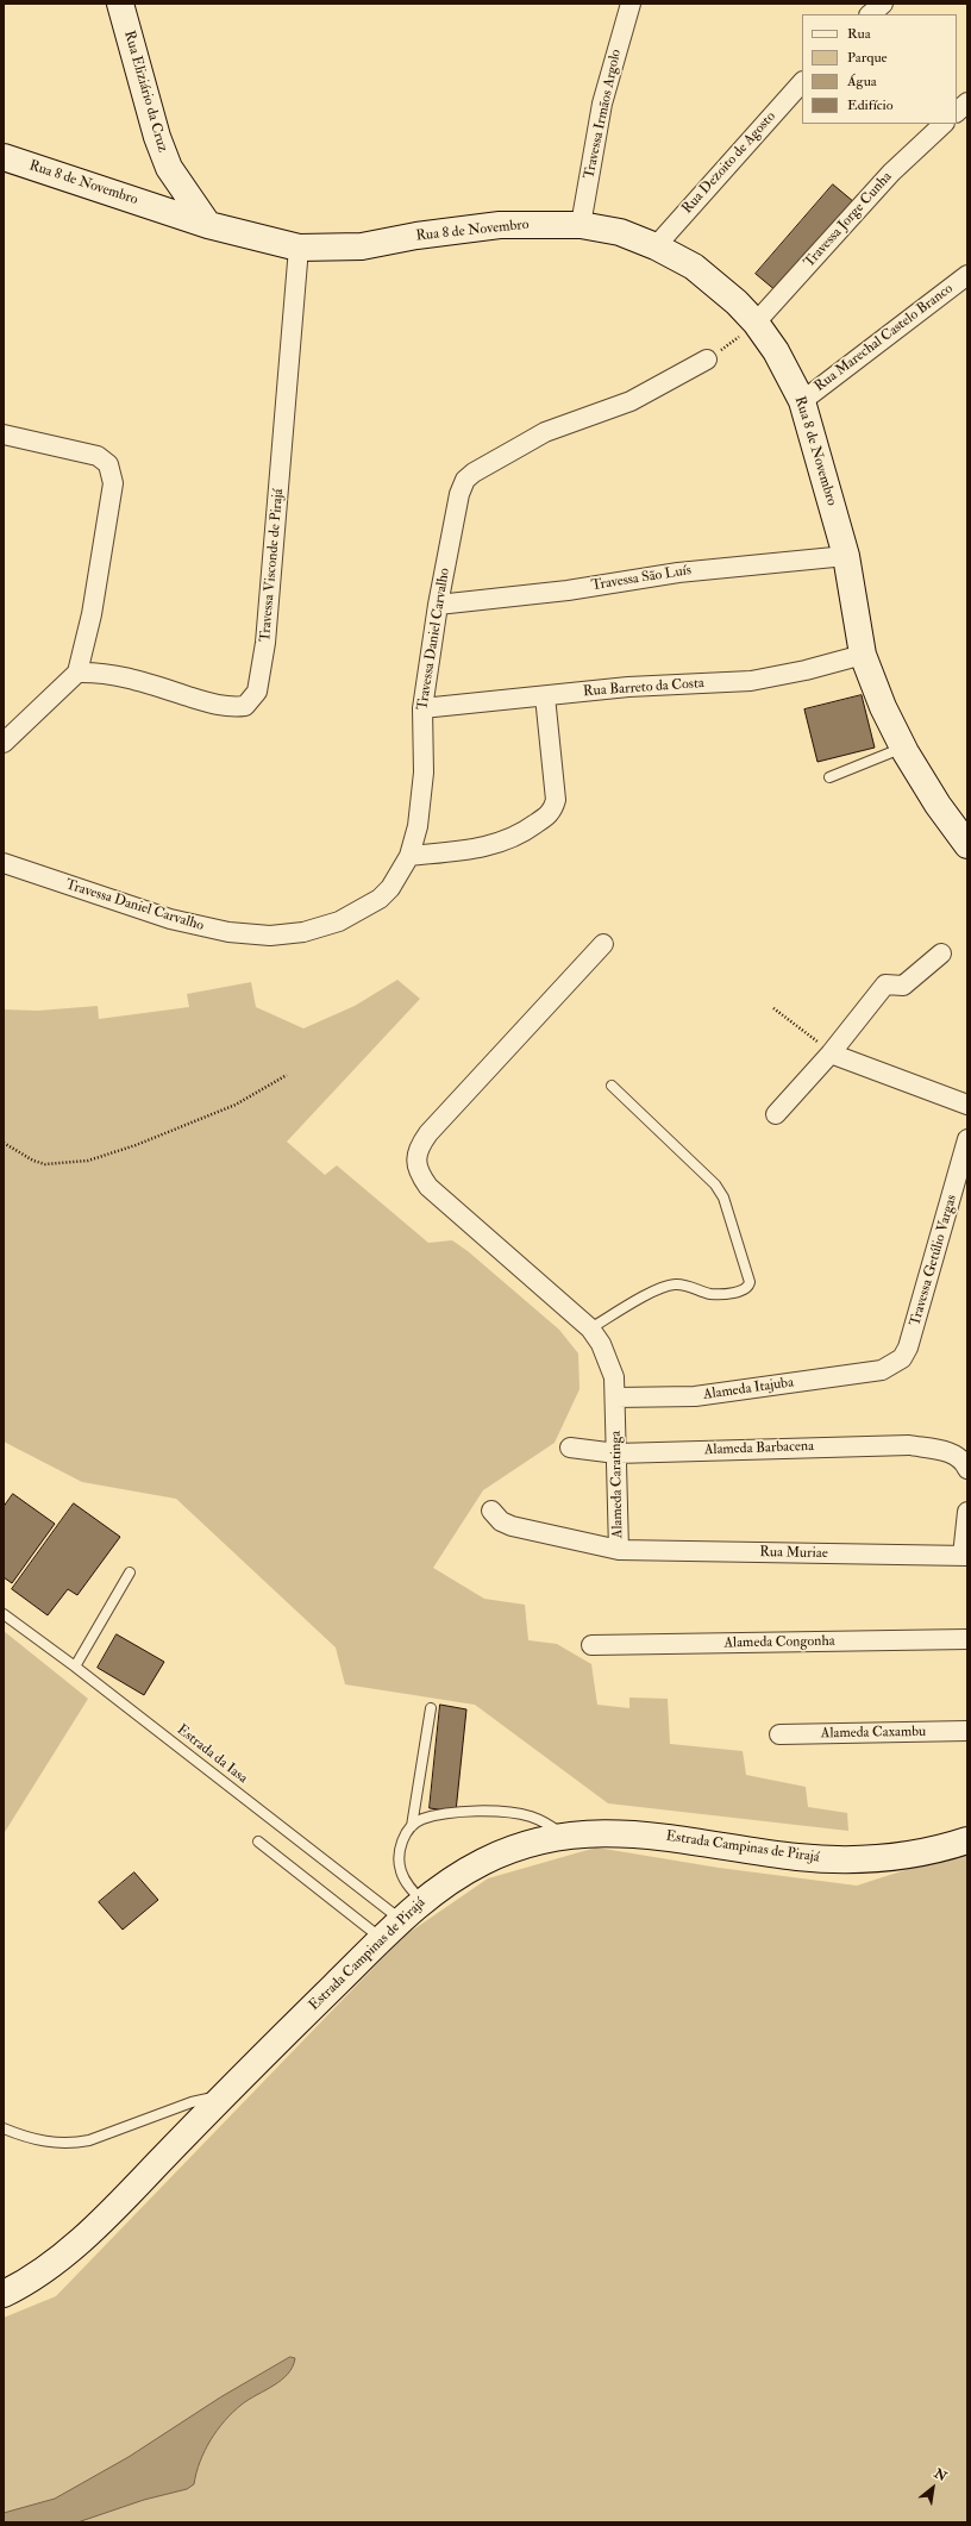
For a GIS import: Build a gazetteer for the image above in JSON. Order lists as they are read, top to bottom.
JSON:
{
  "streets": {
    "main road": ["Rua Eliziário da Cruz", "Rua 8 de Novembro", "Estrada Campinas de Pirajá"],
    "street": [
      "Travessa Irmãos Argolo",
      "Rua Dezoito de Agosto",
      "Travessa Jorge Cunha",
      "Rua Marechal Castelo Branco",
      "Travessa Visconde de Pirajá",
      "Travessa São Luís",
      "Travessa Daniel Carvalho",
      "Rua Barreto da Costa",
      "Travessa Getúlio Vargas",
      "Alameda Itajuba",
      "Alameda Barbacena",
      "Alameda Caratinga",
      "Rua Muriae",
      "Alameda Congonha",
      "Alameda Caxambu"
    ],
    "lane": ["Estrada da Iasa"]
  },
  "crossings": [
    ["Rua Eliziário da Cruz", "Rua 8 de Novembro"],
    ["Travessa Irmãos Argolo", "Rua 8 de Novembro"],
    ["Rua Dezoito de Agosto", "Rua 8 de Novembro"],
    ["Rua 8 de Novembro", "Travessa Jorge Cunha"],
    ["Rua 8 de Novembro", "Rua Marechal Castelo Branco"],
    ["Rua 8 de Novembro", "Travessa Visconde de Pirajá"],
    ["Rua 8 de Novembro", "Travessa São Luís"],
    ["Rua 8 de Novembro", "Rua Barreto da Costa"],
    ["Travessa São Luís", "Travessa Daniel Carvalho"],
    ["Travessa Daniel Carvalho", "Rua Barreto da Costa"],
    ["Travessa Getúlio Vargas", "Alameda Itajuba"],
    ["Alameda Itajuba", "Alameda Caratinga"],
    ["Alameda Barbacena", "Alameda Caratinga"],
    ["Alameda Caratinga", "Rua Muriae"],
    ["Estrada da Iasa", "Estrada Campinas de Pirajá"]
  ],
  "legend": [
    "Rua",
    "Parque",
    "Água",
    "Edifício"
  ],
  "north": "top right"
}
